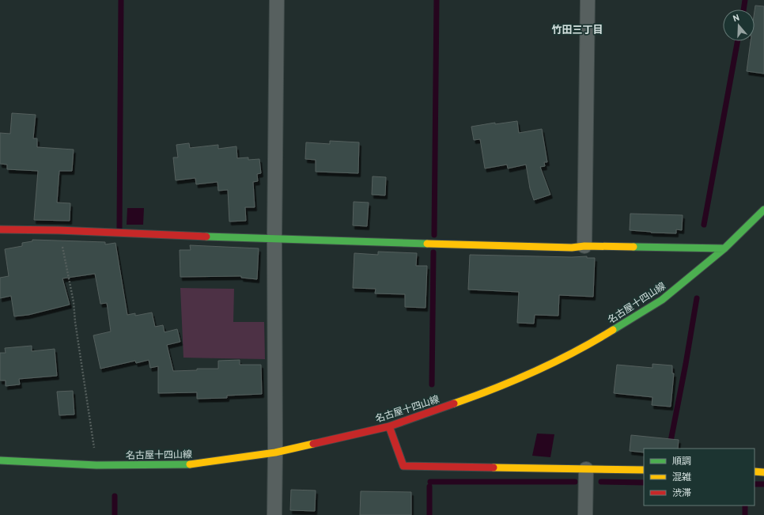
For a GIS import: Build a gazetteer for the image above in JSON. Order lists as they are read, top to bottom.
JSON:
{
  "streets": {
    "street": ["名古屋十四山線"]
  },
  "districts": ["竹田三丁目"],
  "legend": ["順調", "混雑", "渋滞"],
  "north": "top"
}
